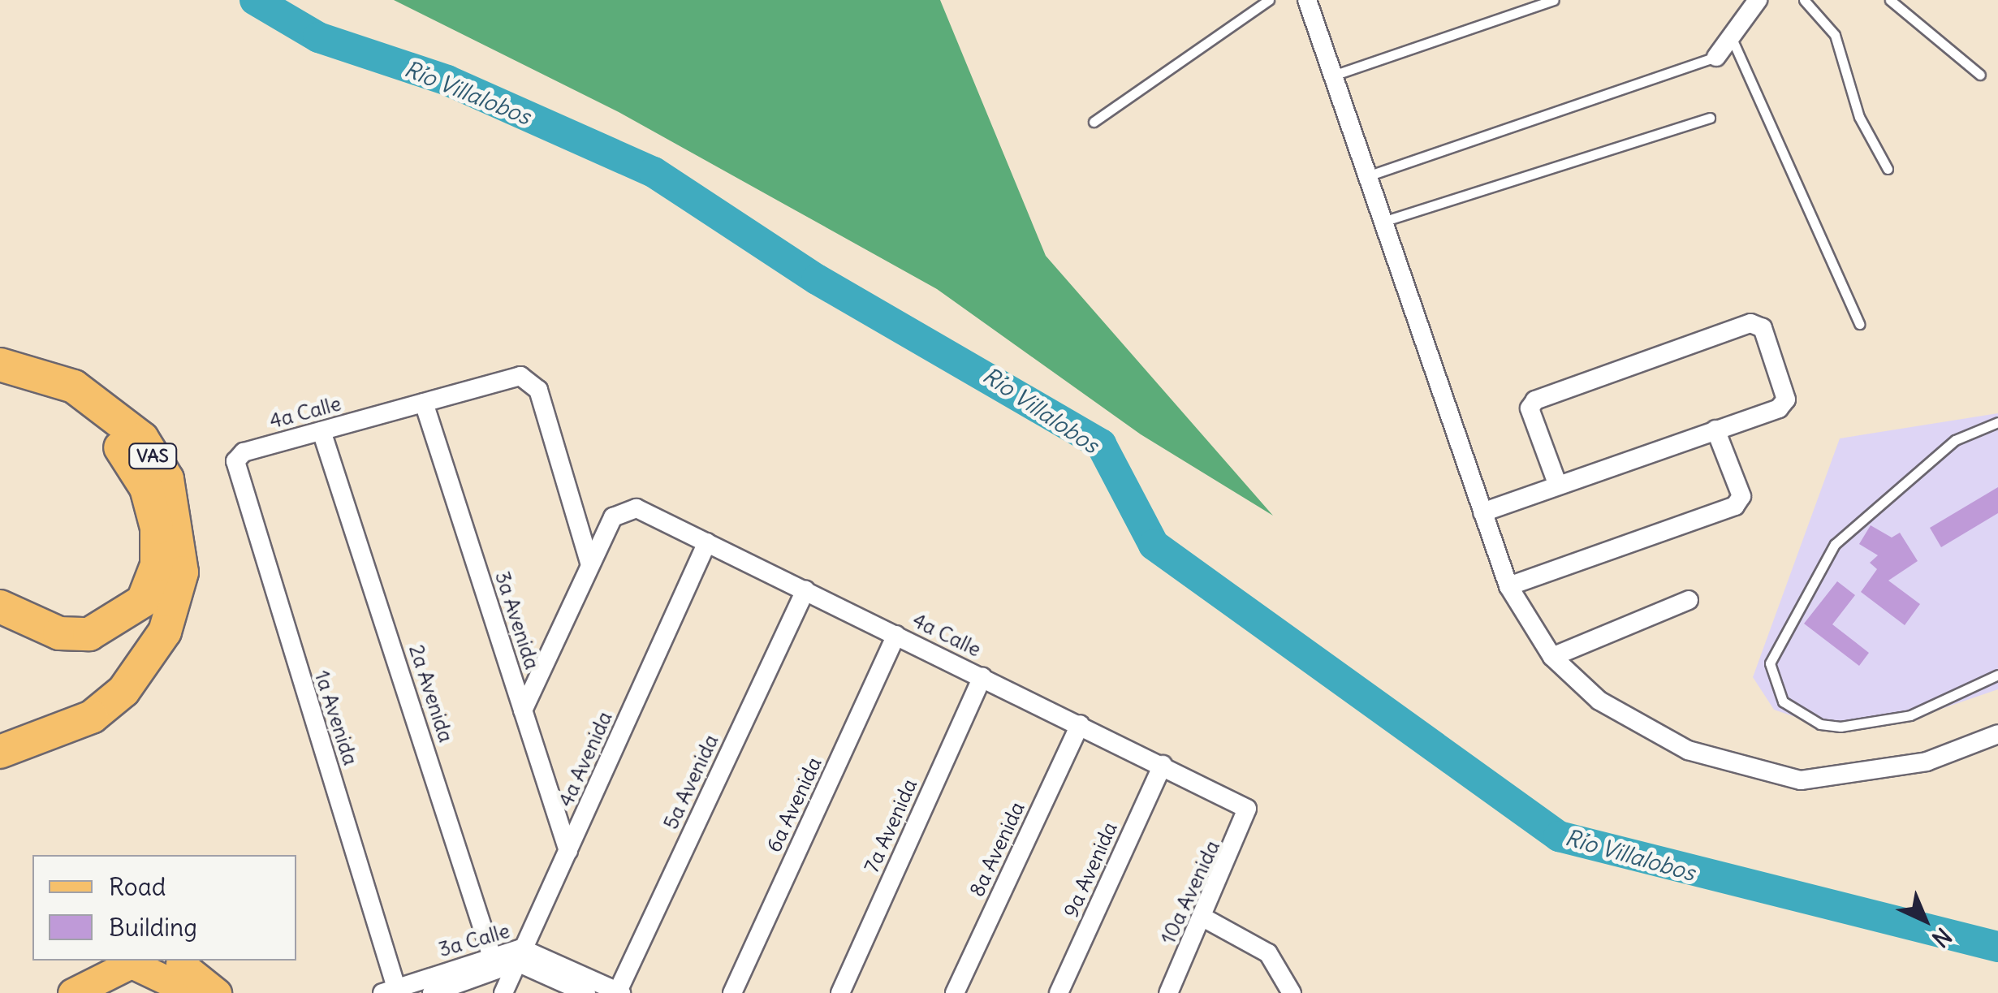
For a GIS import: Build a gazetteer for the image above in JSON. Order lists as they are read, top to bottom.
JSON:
{
  "streets": {
    "highway": ["VAS"],
    "street": [
      "4a Calle",
      "3a Avenida",
      "2a Avenida",
      "1a Avenida",
      "4a Avenida",
      "5a Avenida",
      "6a Avenida",
      "7a Avenida",
      "8a Avenida",
      "9a Avenida",
      "10a Avenida",
      "3a Calle"
    ]
  },
  "crossings": [
    ["4a Calle", "3a Avenida"],
    ["4a Calle", "2a Avenida"],
    ["4a Calle", "1a Avenida"],
    ["4a Calle", "4a Avenida"],
    ["4a Calle", "5a Avenida"],
    ["4a Calle", "6a Avenida"],
    ["4a Calle", "7a Avenida"],
    ["4a Calle", "8a Avenida"],
    ["4a Calle", "9a Avenida"],
    ["4a Calle", "10a Avenida"],
    ["3a Avenida", "4a Avenida"],
    ["2a Avenida", "3a Calle"],
    ["1a Avenida", "3a Calle"],
    ["4a Avenida", "3a Calle"],
    ["5a Avenida", "3a Calle"]
  ],
  "water": ["Río Villalobos"],
  "legend": ["Road", "Building"],
  "north": "bottom right"
}
